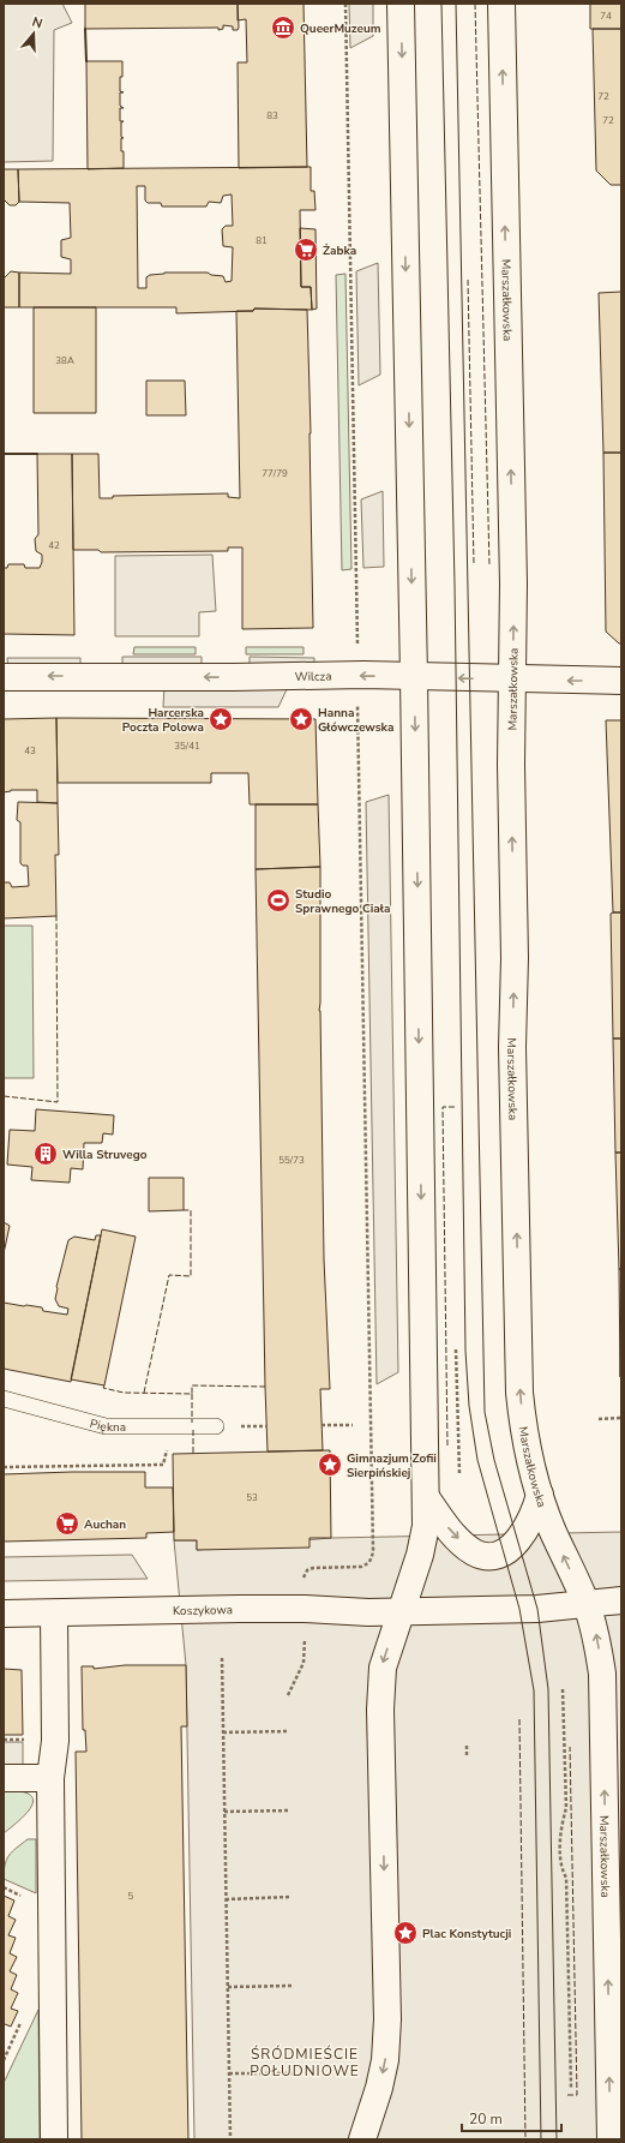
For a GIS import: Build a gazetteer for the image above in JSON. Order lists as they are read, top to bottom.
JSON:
{
  "streets": {
    "main road": ["Marszałkowska", "Wilcza", "Koszykowa"],
    "lane": ["Piękna"]
  },
  "crossings": [
    ["Marszałkowska", "Wilcza"]
  ],
  "one_way": ["Wilcza"],
  "districts": ["ŚRÓDMIEŚCIE POŁUDNIOWE"],
  "places": {
    "museum": ["QueerMuzeum"],
    "supermarket": ["Żabka", "Auchan"],
    "place": [
      "Harcerska Poczta Polowa",
      "Hanna Główczewska",
      "Gimnazjum Zofii Sierpińskiej",
      "Plac Konstytucji"
    ],
    "sports": ["Studio Sprawnego Ciała"],
    "building": ["Willa Struvego"]
  },
  "house_numbers": [
    "74",
    "72",
    "83",
    "72",
    "81",
    "38A",
    "77/79",
    "42",
    "35/41",
    "43",
    "55/73",
    "53",
    "5"
  ],
  "scale_bar": "20 m",
  "north": "top"
}
